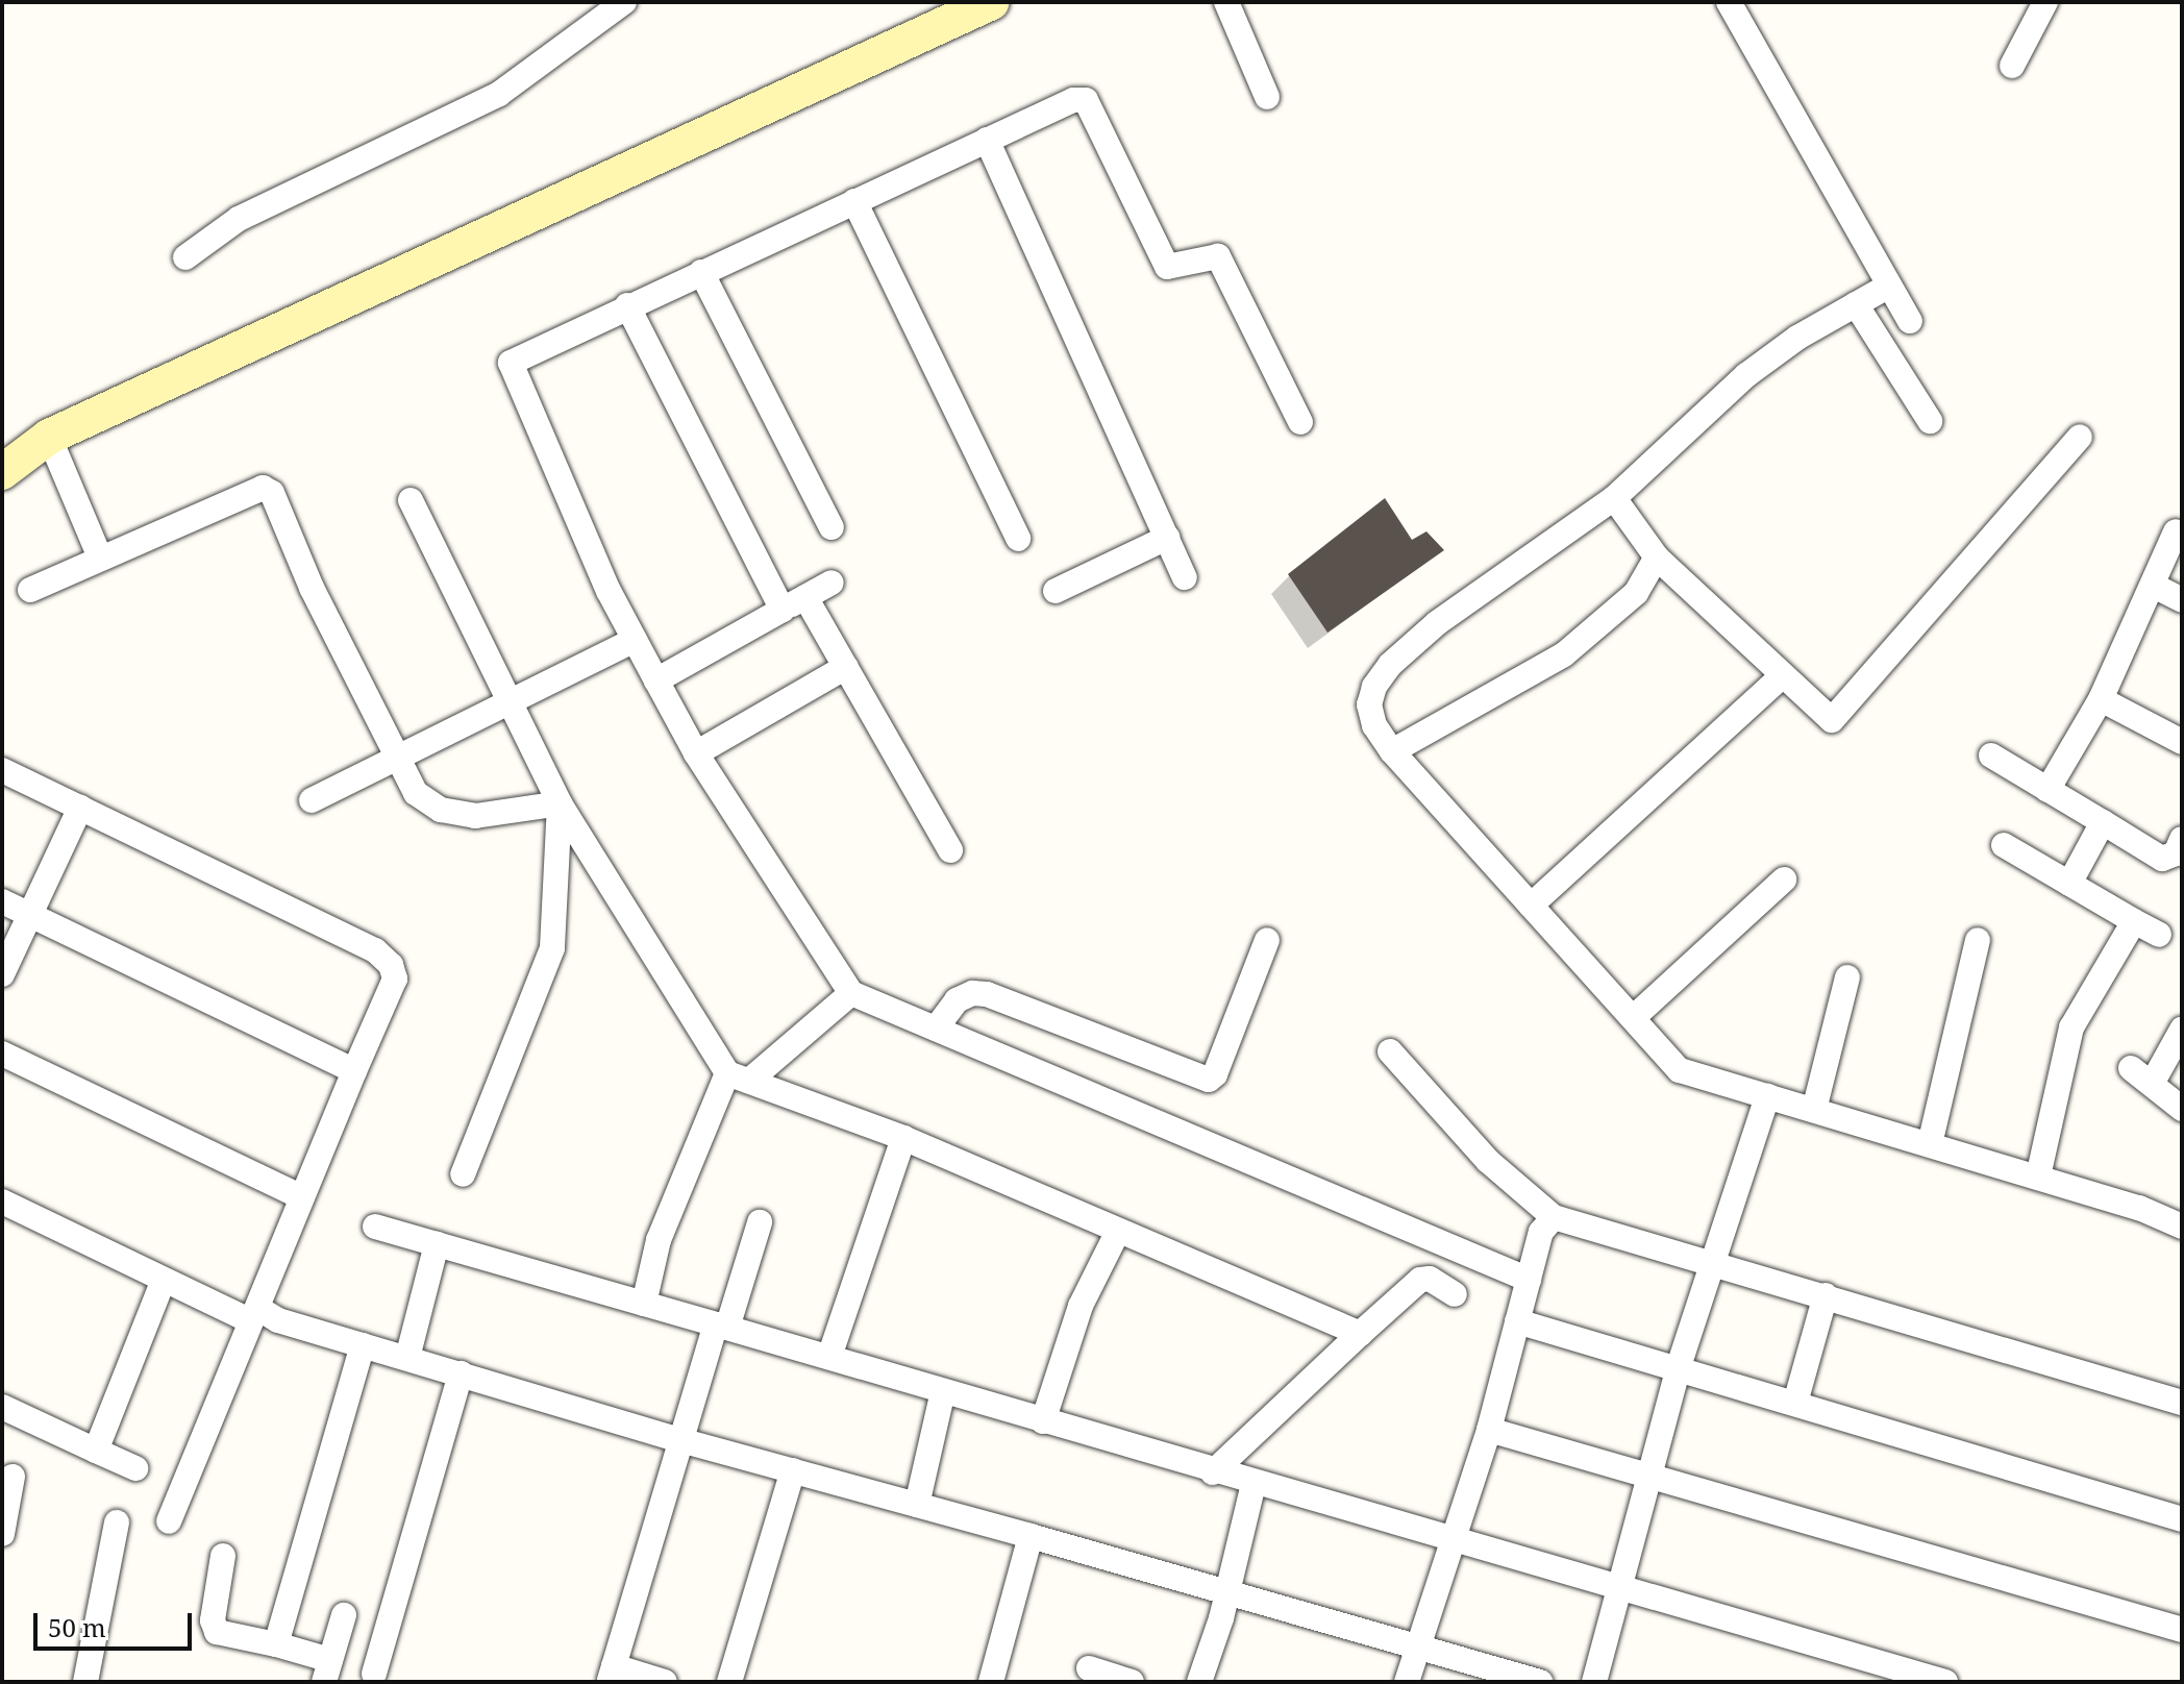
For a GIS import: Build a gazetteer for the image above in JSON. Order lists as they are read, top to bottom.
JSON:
{
  "scale_bar": "50 m"
}
